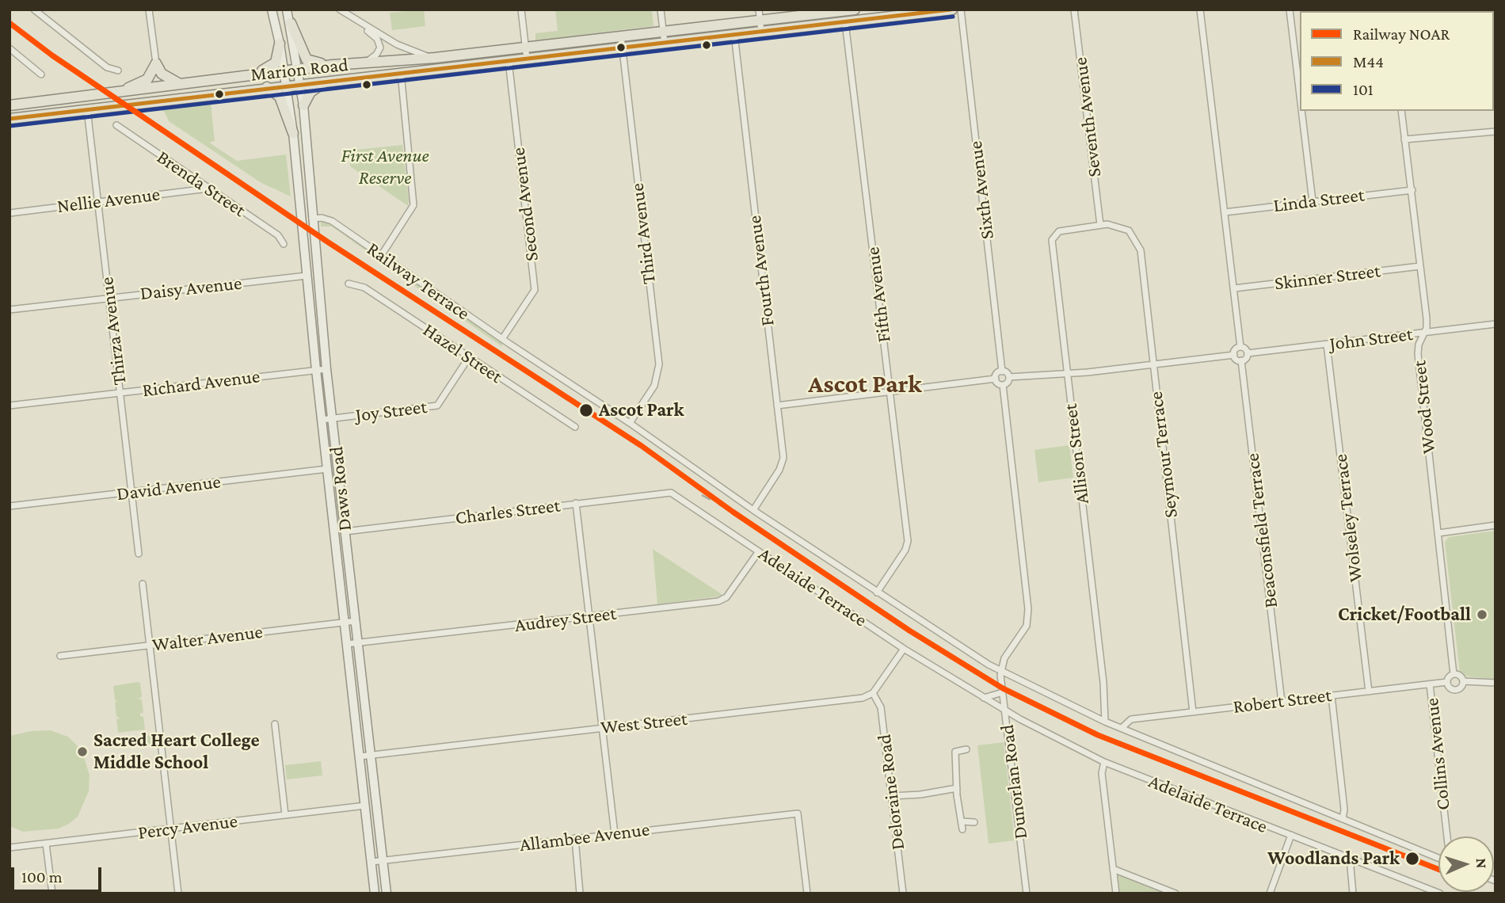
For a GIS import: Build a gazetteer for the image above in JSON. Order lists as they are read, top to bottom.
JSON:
{
  "streets": {
    "main road": ["Marion Road", "Daws Road"],
    "street": [
      "Seventh Avenue",
      "Brenda Street",
      "Sixth Avenue",
      "Nellie Avenue",
      "Linda Street",
      "Second Avenue",
      "Third Avenue",
      "Fourth Avenue",
      "Skinner Street",
      "Railway Terrace",
      "Daisy Avenue",
      "Fifth Avenue",
      "Thirza Avenue",
      "John Street",
      "Hazel Street",
      "Richard Avenue",
      "Wood Street",
      "Joy Street",
      "Allison Street",
      "Seymour Terrace",
      "David Avenue",
      "Charles Street",
      "Wolseley Terrace",
      "Beaconsfield Terrace",
      "Adelaide Terrace",
      "Audrey Street",
      "Walter Avenue",
      "Robert Street",
      "West Street",
      "Collins Avenue",
      "Dunorlan Road",
      "Deloraine Road",
      "Percy Avenue",
      "Allambee Avenue"
    ]
  },
  "crossings": [
    ["Marion Road", "Second Avenue"],
    ["Marion Road", "Third Avenue"],
    ["Marion Road", "Fourth Avenue"],
    ["Marion Road", "Fifth Avenue"],
    ["Marion Road", "Thirza Avenue"],
    ["Marion Road", "Daws Road"],
    ["Seventh Avenue", "Allison Street"],
    ["Seventh Avenue", "Seymour Terrace"],
    ["Brenda Street", "Nellie Avenue"],
    ["Nellie Avenue", "Thirza Avenue"],
    ["Linda Street", "Wood Street"],
    ["Second Avenue", "Railway Terrace"],
    ["Third Avenue", "Railway Terrace"],
    ["Fourth Avenue", "Railway Terrace"],
    ["Skinner Street", "Wood Street"],
    ["Railway Terrace", "Fifth Avenue"],
    ["Railway Terrace", "Allison Street"],
    ["Railway Terrace", "Daws Road"],
    ["Railway Terrace", "Robert Street"],
    ["Railway Terrace", "Dunorlan Road"],
    ["Daisy Avenue", "Thirza Avenue"],
    ["Daisy Avenue", "Daws Road"],
    ["Thirza Avenue", "Richard Avenue"],
    ["Thirza Avenue", "David Avenue"],
    ["John Street", "Wood Street"],
    ["John Street", "Wolseley Terrace"],
    ["John Street", "Beaconsfield Terrace"],
    ["Hazel Street", "Joy Street"],
    ["Richard Avenue", "Daws Road"],
    ["Wood Street", "Robert Street"],
    ["Joy Street", "Daws Road"],
    ["Allison Street", "Seymour Terrace"],
    ["Seymour Terrace", "Robert Street"],
    ["David Avenue", "Daws Road"],
    ["Daws Road", "Charles Street"],
    ["Daws Road", "Audrey Street"],
    ["Daws Road", "Walter Avenue"],
    ["Daws Road", "West Street"],
    ["Daws Road", "Percy Avenue"],
    ["Daws Road", "Allambee Avenue"],
    ["Charles Street", "Adelaide Terrace"],
    ["Wolseley Terrace", "Robert Street"],
    ["Beaconsfield Terrace", "Robert Street"],
    ["Adelaide Terrace", "Audrey Street"],
    ["Adelaide Terrace", "Dunorlan Road"],
    ["Robert Street", "Collins Avenue"],
    ["West Street", "Deloraine Road"]
  ],
  "districts": ["Ascot Park"],
  "parks": ["First Avenue Reserve"],
  "places": [
    "Ascot Park",
    "Cricket/Football",
    "Sacred Heart College Middle School",
    "Woodlands Park"
  ],
  "lines": ["transit line M44", "transit line 101", "rail line NOAR"],
  "legend": ["Railway NOAR", "M44", "101"],
  "scale_bar": "100 m",
  "north": "right"
}
